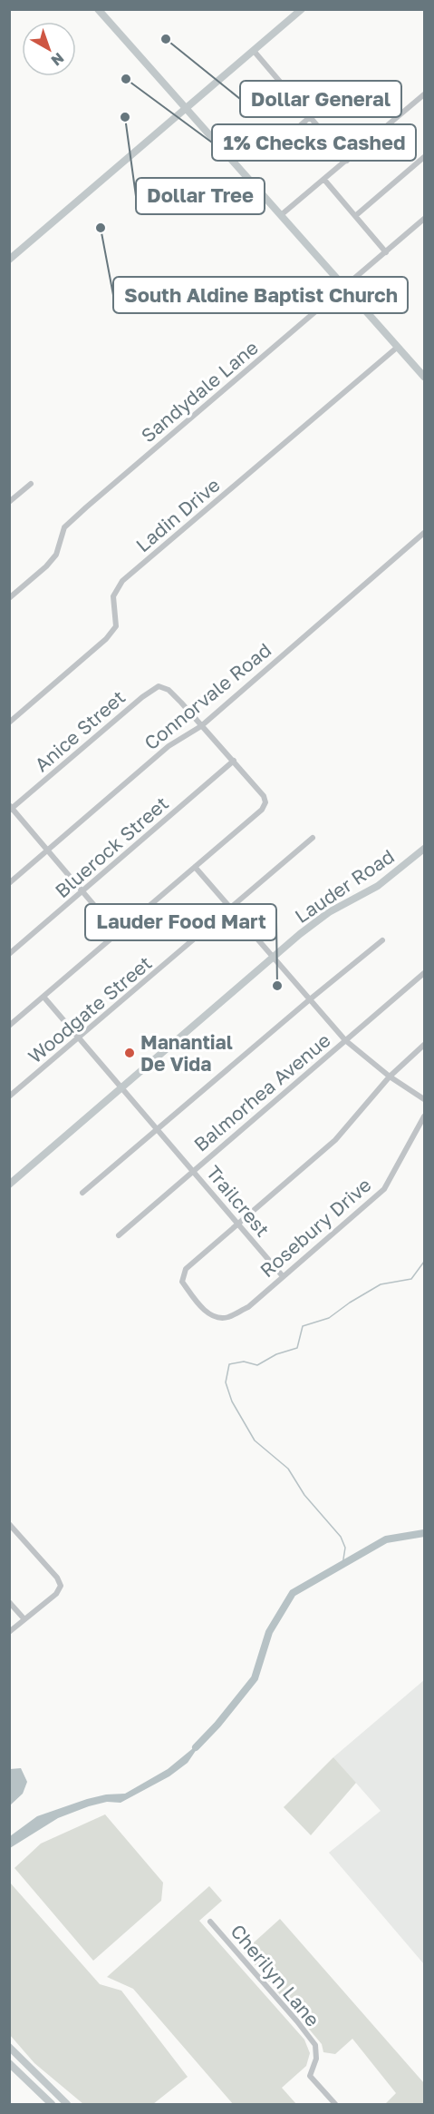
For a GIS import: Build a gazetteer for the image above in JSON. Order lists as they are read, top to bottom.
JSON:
{
  "streets": {
    "main road": ["Lauder Road"],
    "street": [
      "Sandydale Lane",
      "Ladin Drive",
      "Connorvale Road",
      "Anice Street",
      "Bluerock Street",
      "Woodgate Street",
      "Balmorhea Avenue",
      "Trailcrest",
      "Rosebury Drive",
      "Cherilyn Lane"
    ]
  },
  "crossings": [
    ["Connorvale Road", "Anice Street"],
    ["Lauder Road", "Trailcrest"],
    ["Woodgate Street", "Trailcrest"],
    ["Balmorhea Avenue", "Trailcrest"],
    ["Trailcrest", "Rosebury Drive"]
  ],
  "places": [
    "Dollar General",
    "1% Checks Cashed",
    "Dollar Tree",
    "South Aldine Baptist Church",
    "Lauder Food Mart",
    "Manantial De Vida"
  ],
  "north": "bottom right"
}
